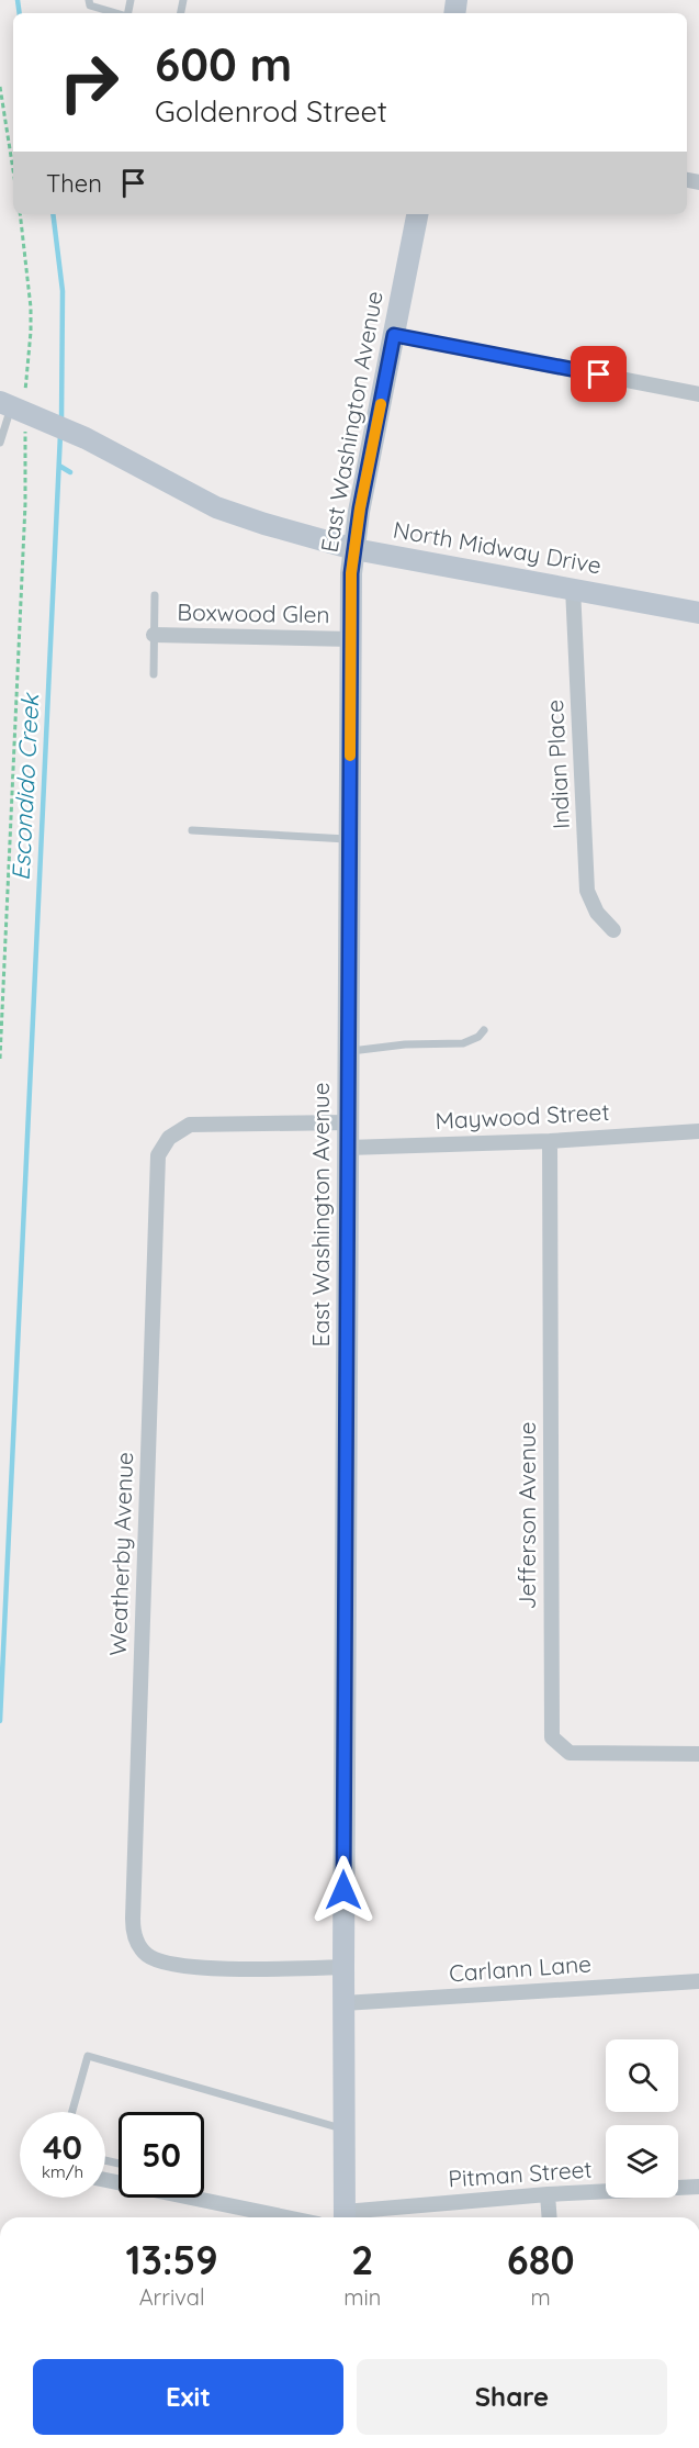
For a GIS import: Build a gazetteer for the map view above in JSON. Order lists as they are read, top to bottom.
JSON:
{
  "streets": {
    "main road": ["East Washington Avenue", "North Midway Drive"],
    "street": [
      "Boxwood Glen",
      "Indian Place",
      "Maywood Street",
      "Jefferson Avenue",
      "Weatherby Avenue",
      "Carlann Lane",
      "Pitman Street"
    ]
  },
  "crossings": [
    ["East Washington Avenue", "North Midway Drive"],
    ["East Washington Avenue", "Boxwood Glen"],
    ["East Washington Avenue", "Maywood Street"],
    ["East Washington Avenue", "Weatherby Avenue"],
    ["East Washington Avenue", "Carlann Lane"],
    ["North Midway Drive", "Indian Place"],
    ["Maywood Street", "Jefferson Avenue"]
  ],
  "water": ["Escondido Creek"],
  "page": {
    "turn": ["600 m", "Goldenrod Street"],
    "then": "Then",
    "speed": "40 km/h",
    "limit": "50",
    "eta": [
      "13:59",
      "Arrival",
      "2",
      "min",
      "680",
      "m"
    ],
    "buttons": ["Exit", "Share"]
  }
}
